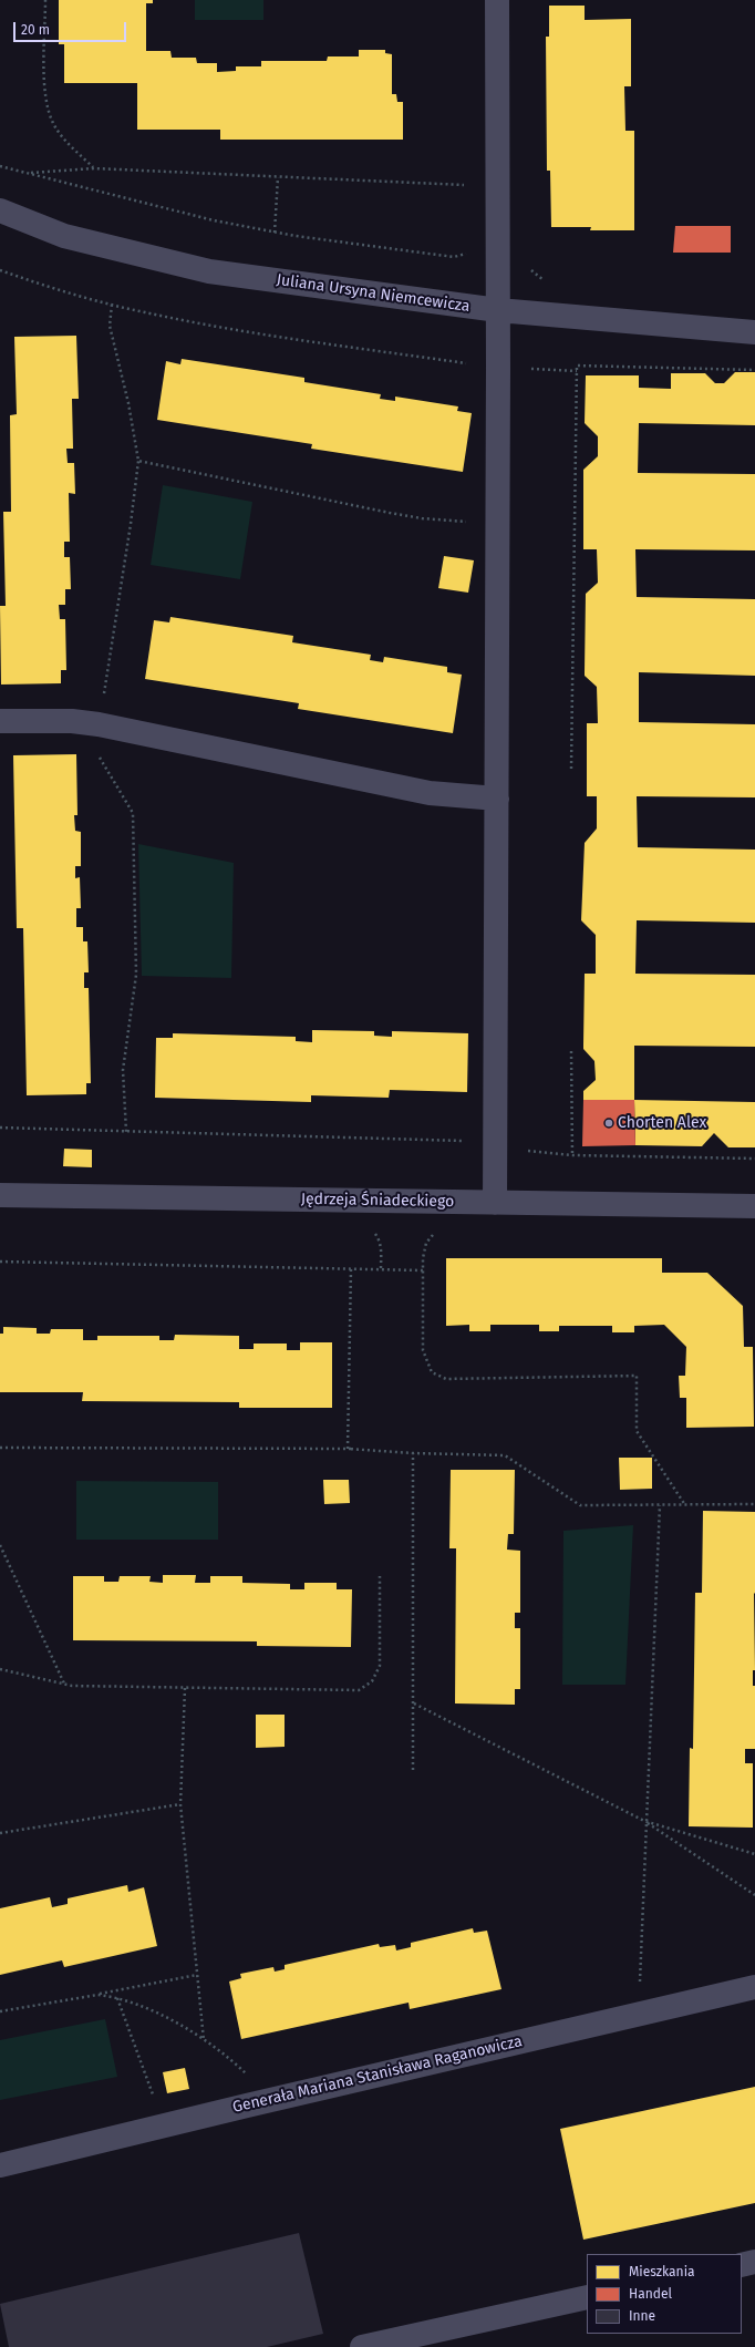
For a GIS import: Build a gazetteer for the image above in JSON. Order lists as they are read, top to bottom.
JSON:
{
  "streets": {
    "street": ["Juliana Ursyna Niemcewicza", "Jędrzeja Śniadeckiego", "Generała Mariana Stanisława Raganowicza"]
  },
  "places": ["Chorten Alex"],
  "legend": ["Mieszkania", "Handel", "Inne"],
  "scale_bar": "20 m"
}
